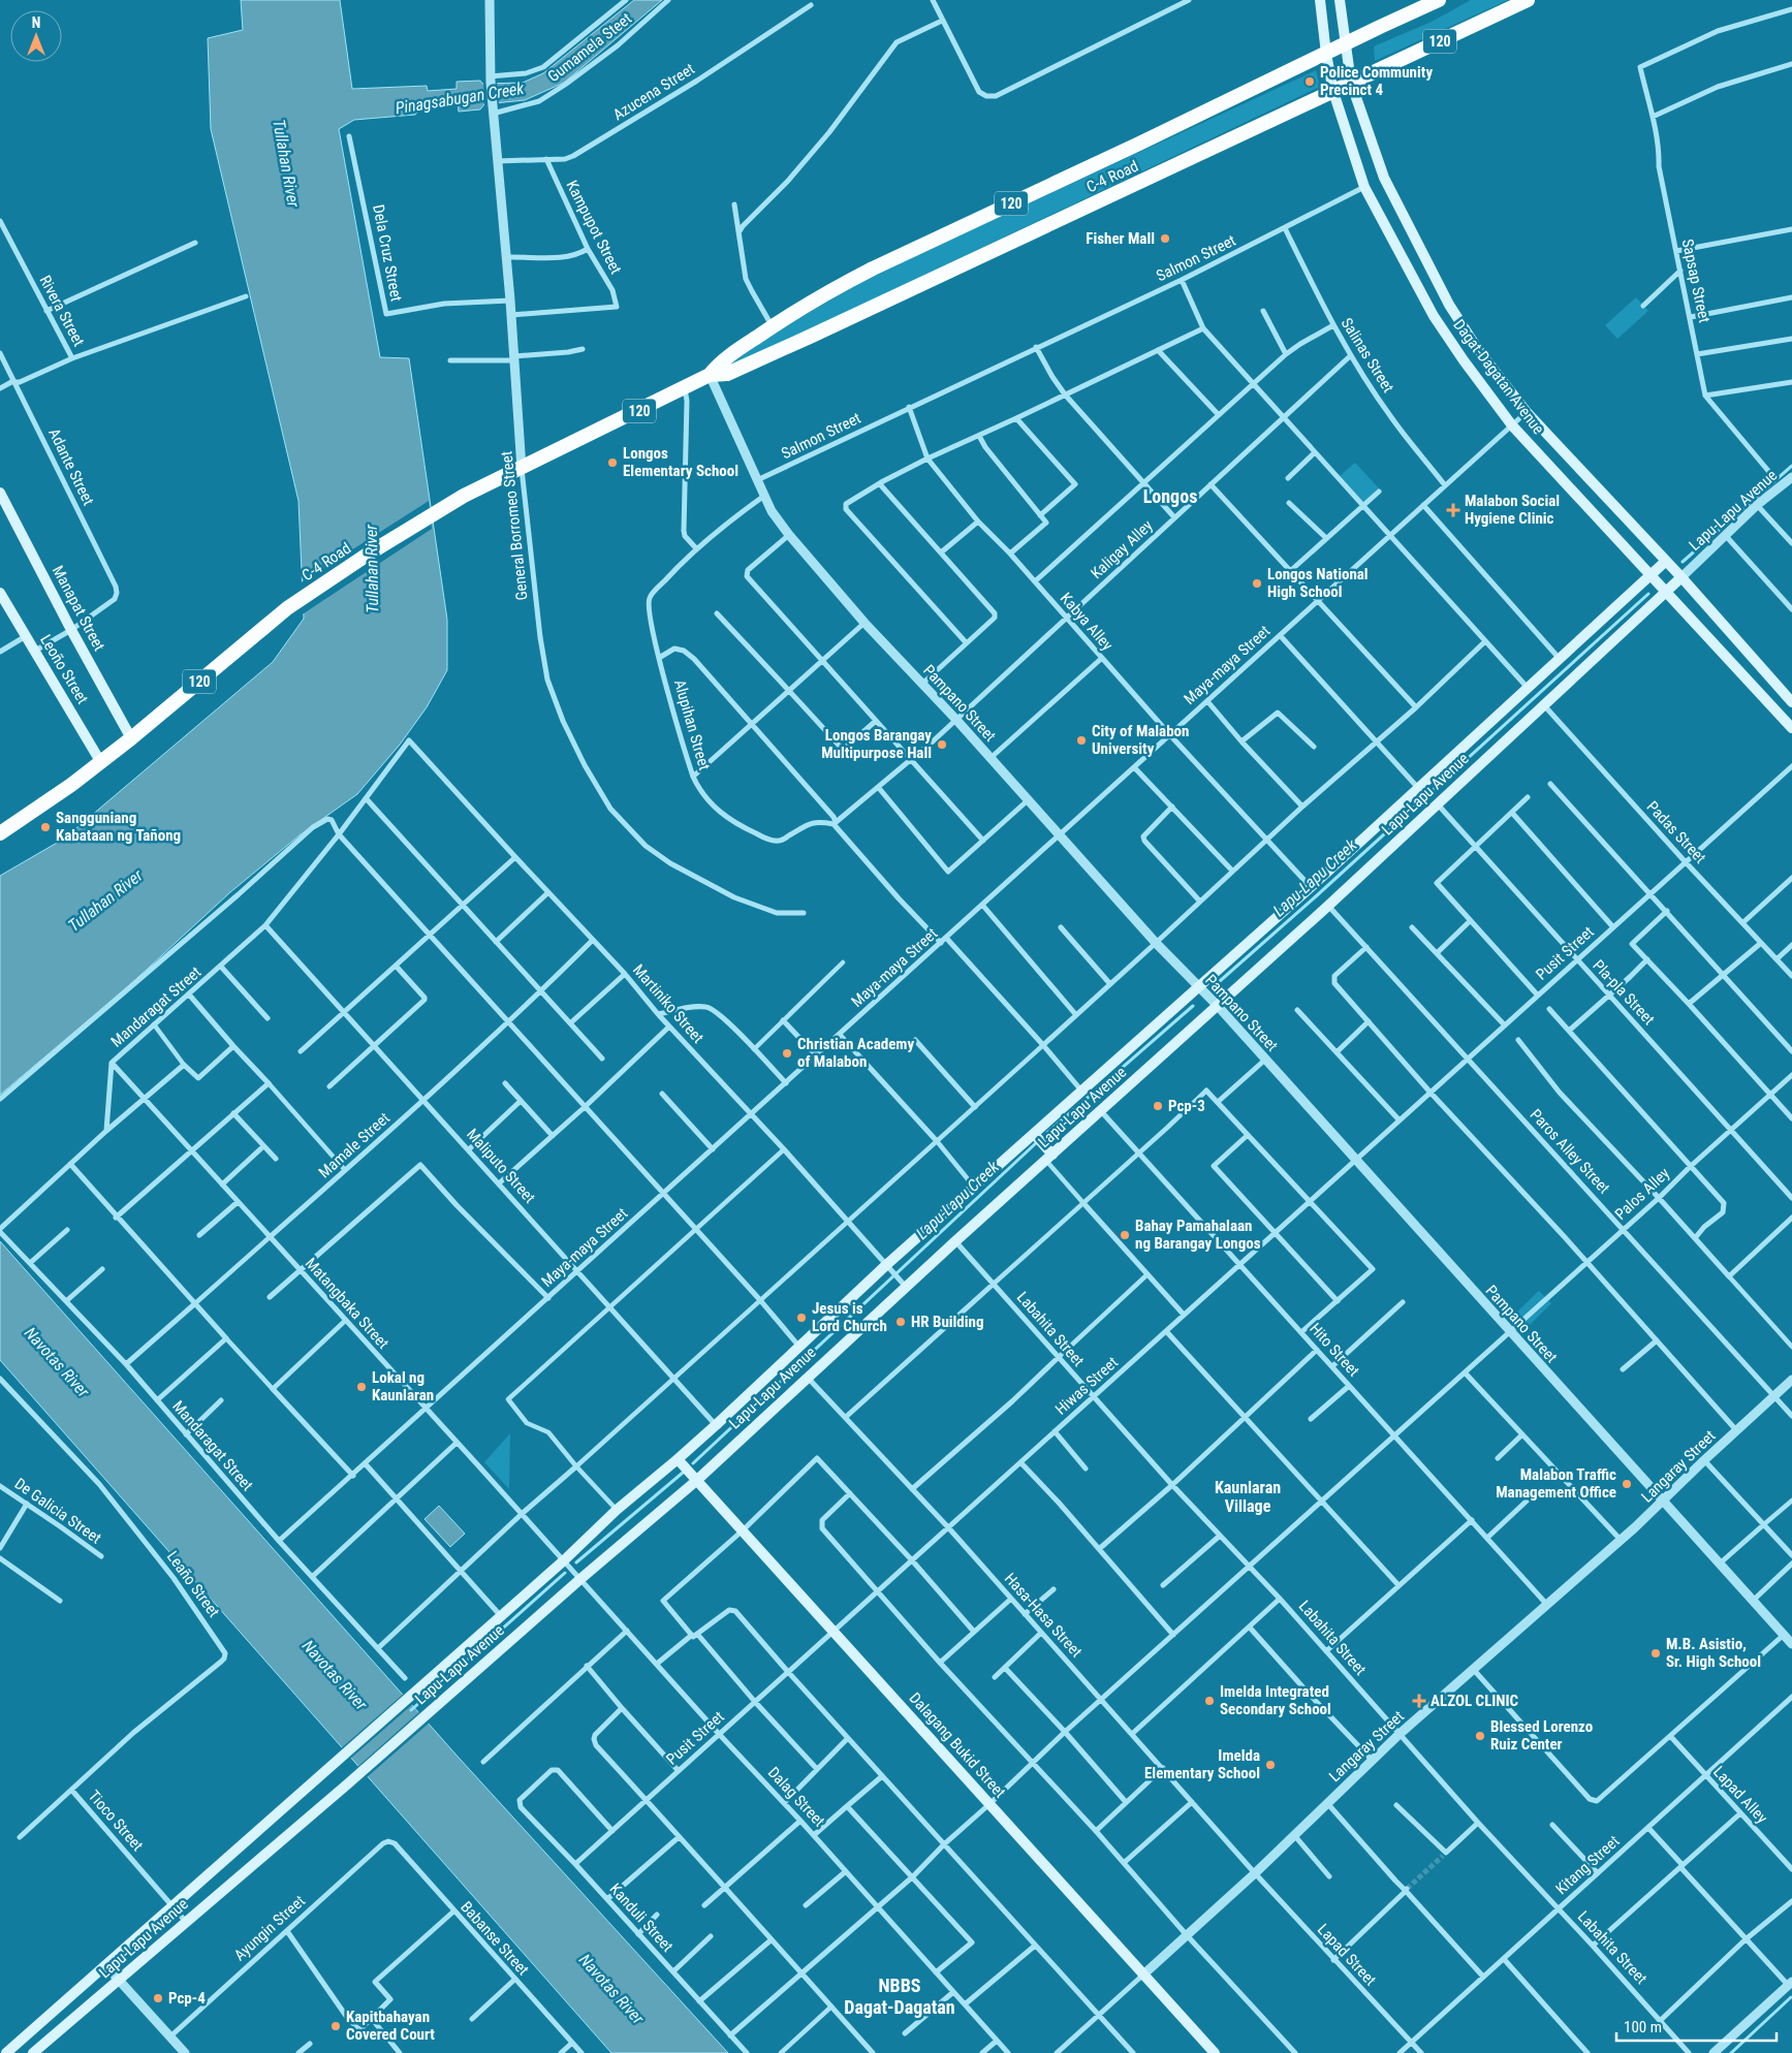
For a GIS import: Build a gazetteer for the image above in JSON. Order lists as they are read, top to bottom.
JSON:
{
  "streets": {
    "highway": ["120", "C-4 Road"],
    "main road": [
      "Dagat-Dagatan Avenue",
      "Lapu-Lapu Avenue",
      "Manapat Street",
      "Leoño Street",
      "Dalagang Bukid Street"
    ],
    "street": [
      "Gumamela Steet",
      "Azucena Street",
      "Kampupot Street",
      "Dela Cruz Street",
      "Salmon Street",
      "Sapsap Street",
      "Rivera Street",
      "Salinas Street",
      "Adante Street",
      "General Borromeo Street",
      "Kaligay Alley",
      "Kabya Alley",
      "Maya-maya Street",
      "Pampano Street",
      "Alupihan Street",
      "Padas Street",
      "Pusit Street",
      "Pla-pla Street",
      "Martiniko Street",
      "Mandaragat Street",
      "Mamale Street",
      "Paros Alley Street",
      "Maliputo Street",
      "Palos Alley",
      "Matangbaka Street",
      "Labahita Street",
      "Hito Street",
      "Hiwas Street",
      "Langaray Street",
      "De Galicia Street",
      "Leaño Street",
      "Hasa-Hasa Street",
      "Lapad Alley",
      "Dalag Street",
      "Tioco Street",
      "Kitang Street",
      "Kanduli Street",
      "Ayungin Street",
      "Babanse Street",
      "Lapad Street"
    ]
  },
  "crossings": [
    ["Gumamela Steet", "General Borromeo Street"],
    ["Azucena Street", "Kampupot Street"],
    ["Azucena Street", "General Borromeo Street"],
    ["C-4 Road", "Dagat-Dagatan Avenue"],
    ["C-4 Road", "General Borromeo Street"],
    ["C-4 Road", "Manapat Street"],
    ["C-4 Road", "Leoño Street"],
    ["C-4 Road", "Pampano Street"],
    ["Kampupot Street", "General Borromeo Street"],
    ["Dela Cruz Street", "General Borromeo Street"],
    ["Salmon Street", "Salinas Street"],
    ["Salmon Street", "Dagat-Dagatan Avenue"],
    ["Salmon Street", "Kabya Alley"],
    ["Salmon Street", "Pampano Street"],
    ["Rivera Street", "Adante Street"],
    ["Salinas Street", "Kaligay Alley"],
    ["Salinas Street", "Maya-maya Street"],
    ["Dagat-Dagatan Avenue", "Lapu-Lapu Avenue"],
    ["Dagat-Dagatan Avenue", "Maya-maya Street"],
    ["Adante Street", "Manapat Street"],
    ["Lapu-Lapu Avenue", "Kabya Alley"],
    ["Lapu-Lapu Avenue", "Pampano Street"],
    ["Lapu-Lapu Avenue", "Padas Street"],
    ["Lapu-Lapu Avenue", "Pla-pla Street"],
    ["Lapu-Lapu Avenue", "Martiniko Street"],
    ["Lapu-Lapu Avenue", "Paros Alley Street"],
    ["Lapu-Lapu Avenue", "Maliputo Street"],
    ["Lapu-Lapu Avenue", "Matangbaka Street"],
    ["Lapu-Lapu Avenue", "Labahita Street"],
    ["Lapu-Lapu Avenue", "Hito Street"],
    ["Lapu-Lapu Avenue", "Hasa-Hasa Street"],
    ["Lapu-Lapu Avenue", "Dalagang Bukid Street"],
    ["Lapu-Lapu Avenue", "Dalag Street"],
    ["Lapu-Lapu Avenue", "Tioco Street"],
    ["Kaligay Alley", "Kabya Alley"],
    ["Kaligay Alley", "Pampano Street"],
    ["Kaligay Alley", "Alupihan Street"],
    ["Kabya Alley", "Maya-maya Street"],
    ["Maya-maya Street", "Pampano Street"],
    ["Maya-maya Street", "Martiniko Street"],
    ["Maya-maya Street", "Mandaragat Street"],
    ["Maya-maya Street", "Maliputo Street"],
    ["Maya-maya Street", "Matangbaka Street"],
    ["Pampano Street", "Alupihan Street"],
    ["Pampano Street", "Pusit Street"],
    ["Pampano Street", "Palos Alley"],
    ["Pampano Street", "Hiwas Street"],
    ["Pampano Street", "Langaray Street"],
    ["Padas Street", "Pusit Street"],
    ["Pusit Street", "Pla-pla Street"],
    ["Pusit Street", "Paros Alley Street"],
    ["Pusit Street", "Hiwas Street"],
    ["Pusit Street", "Dalagang Bukid Street"],
    ["Pusit Street", "Dalag Street"],
    ["Pusit Street", "Kanduli Street"],
    ["Pla-pla Street", "Palos Alley"],
    ["Martiniko Street", "Mandaragat Street"],
    ["Martiniko Street", "Mamale Street"],
    ["Mandaragat Street", "Mamale Street"],
    ["Mandaragat Street", "Maliputo Street"],
    ["Mandaragat Street", "Matangbaka Street"],
    ["Mamale Street", "Maliputo Street"],
    ["Mamale Street", "Matangbaka Street"],
    ["Paros Alley Street", "Palos Alley"],
    ["Paros Alley Street", "Langaray Street"],
    ["Palos Alley", "Labahita Street"],
    ["Palos Alley", "Hito Street"],
    ["Palos Alley", "Hasa-Hasa Street"],
    ["Palos Alley", "Dalagang Bukid Street"],
    ["Palos Alley", "Dalag Street"],
    ["Palos Alley", "Kanduli Street"],
    ["Matangbaka Street", "Dalag Street"],
    ["Labahita Street", "Hiwas Street"],
    ["Labahita Street", "Langaray Street"],
    ["Labahita Street", "Kitang Street"],
    ["Hito Street", "Hiwas Street"],
    ["Hito Street", "Langaray Street"],
    ["Hiwas Street", "Hasa-Hasa Street"],
    ["Hiwas Street", "Dalagang Bukid Street"],
    ["Langaray Street", "Hasa-Hasa Street"],
    ["Langaray Street", "Dalagang Bukid Street"],
    ["Langaray Street", "Lapad Street"],
    ["Leaño Street", "Tioco Street"],
    ["Hasa-Hasa Street", "Lapad Street"],
    ["Lapad Alley", "Kitang Street"],
    ["Kitang Street", "Lapad Street"],
    ["Ayungin Street", "Babanse Street"]
  ],
  "districts": ["Longos", "Kaunlaran Village", "NBBS Dagat-Dagatan"],
  "water": [
    "Pinagsabugan Creek",
    "Tullahan River",
    "Lapu-Lapu Creek",
    "Navotas River"
  ],
  "places": {
    "other": [
      "Police Community Precinct 4",
      "Fisher Mall",
      "Longos Elementary School",
      "Longos National High School",
      "City of Malabon University",
      "Longos Barangay Multipurpose Hall",
      "Sangguniang Kabataan ng Tañong",
      "Christian Academy of Malabon",
      "Pcp-3",
      "Bahay Pamahalaan ng Barangay Longos",
      "Jesus is Lord Church",
      "HR Building",
      "Lokal ng Kaunlaran",
      "Malabon Traffic Management Office",
      "M.B. Asistio, Sr. High School",
      "Imelda Integrated Secondary School",
      "Blessed Lorenzo Ruiz Center",
      "Imelda Elementary School",
      "Pcp-4",
      "Kapitbahayan Covered Court"
    ],
    "health": ["Malabon Social Hygiene Clinic", "ALZOL CLINIC"]
  },
  "scale_bar": "100 m",
  "north": "top"
}
